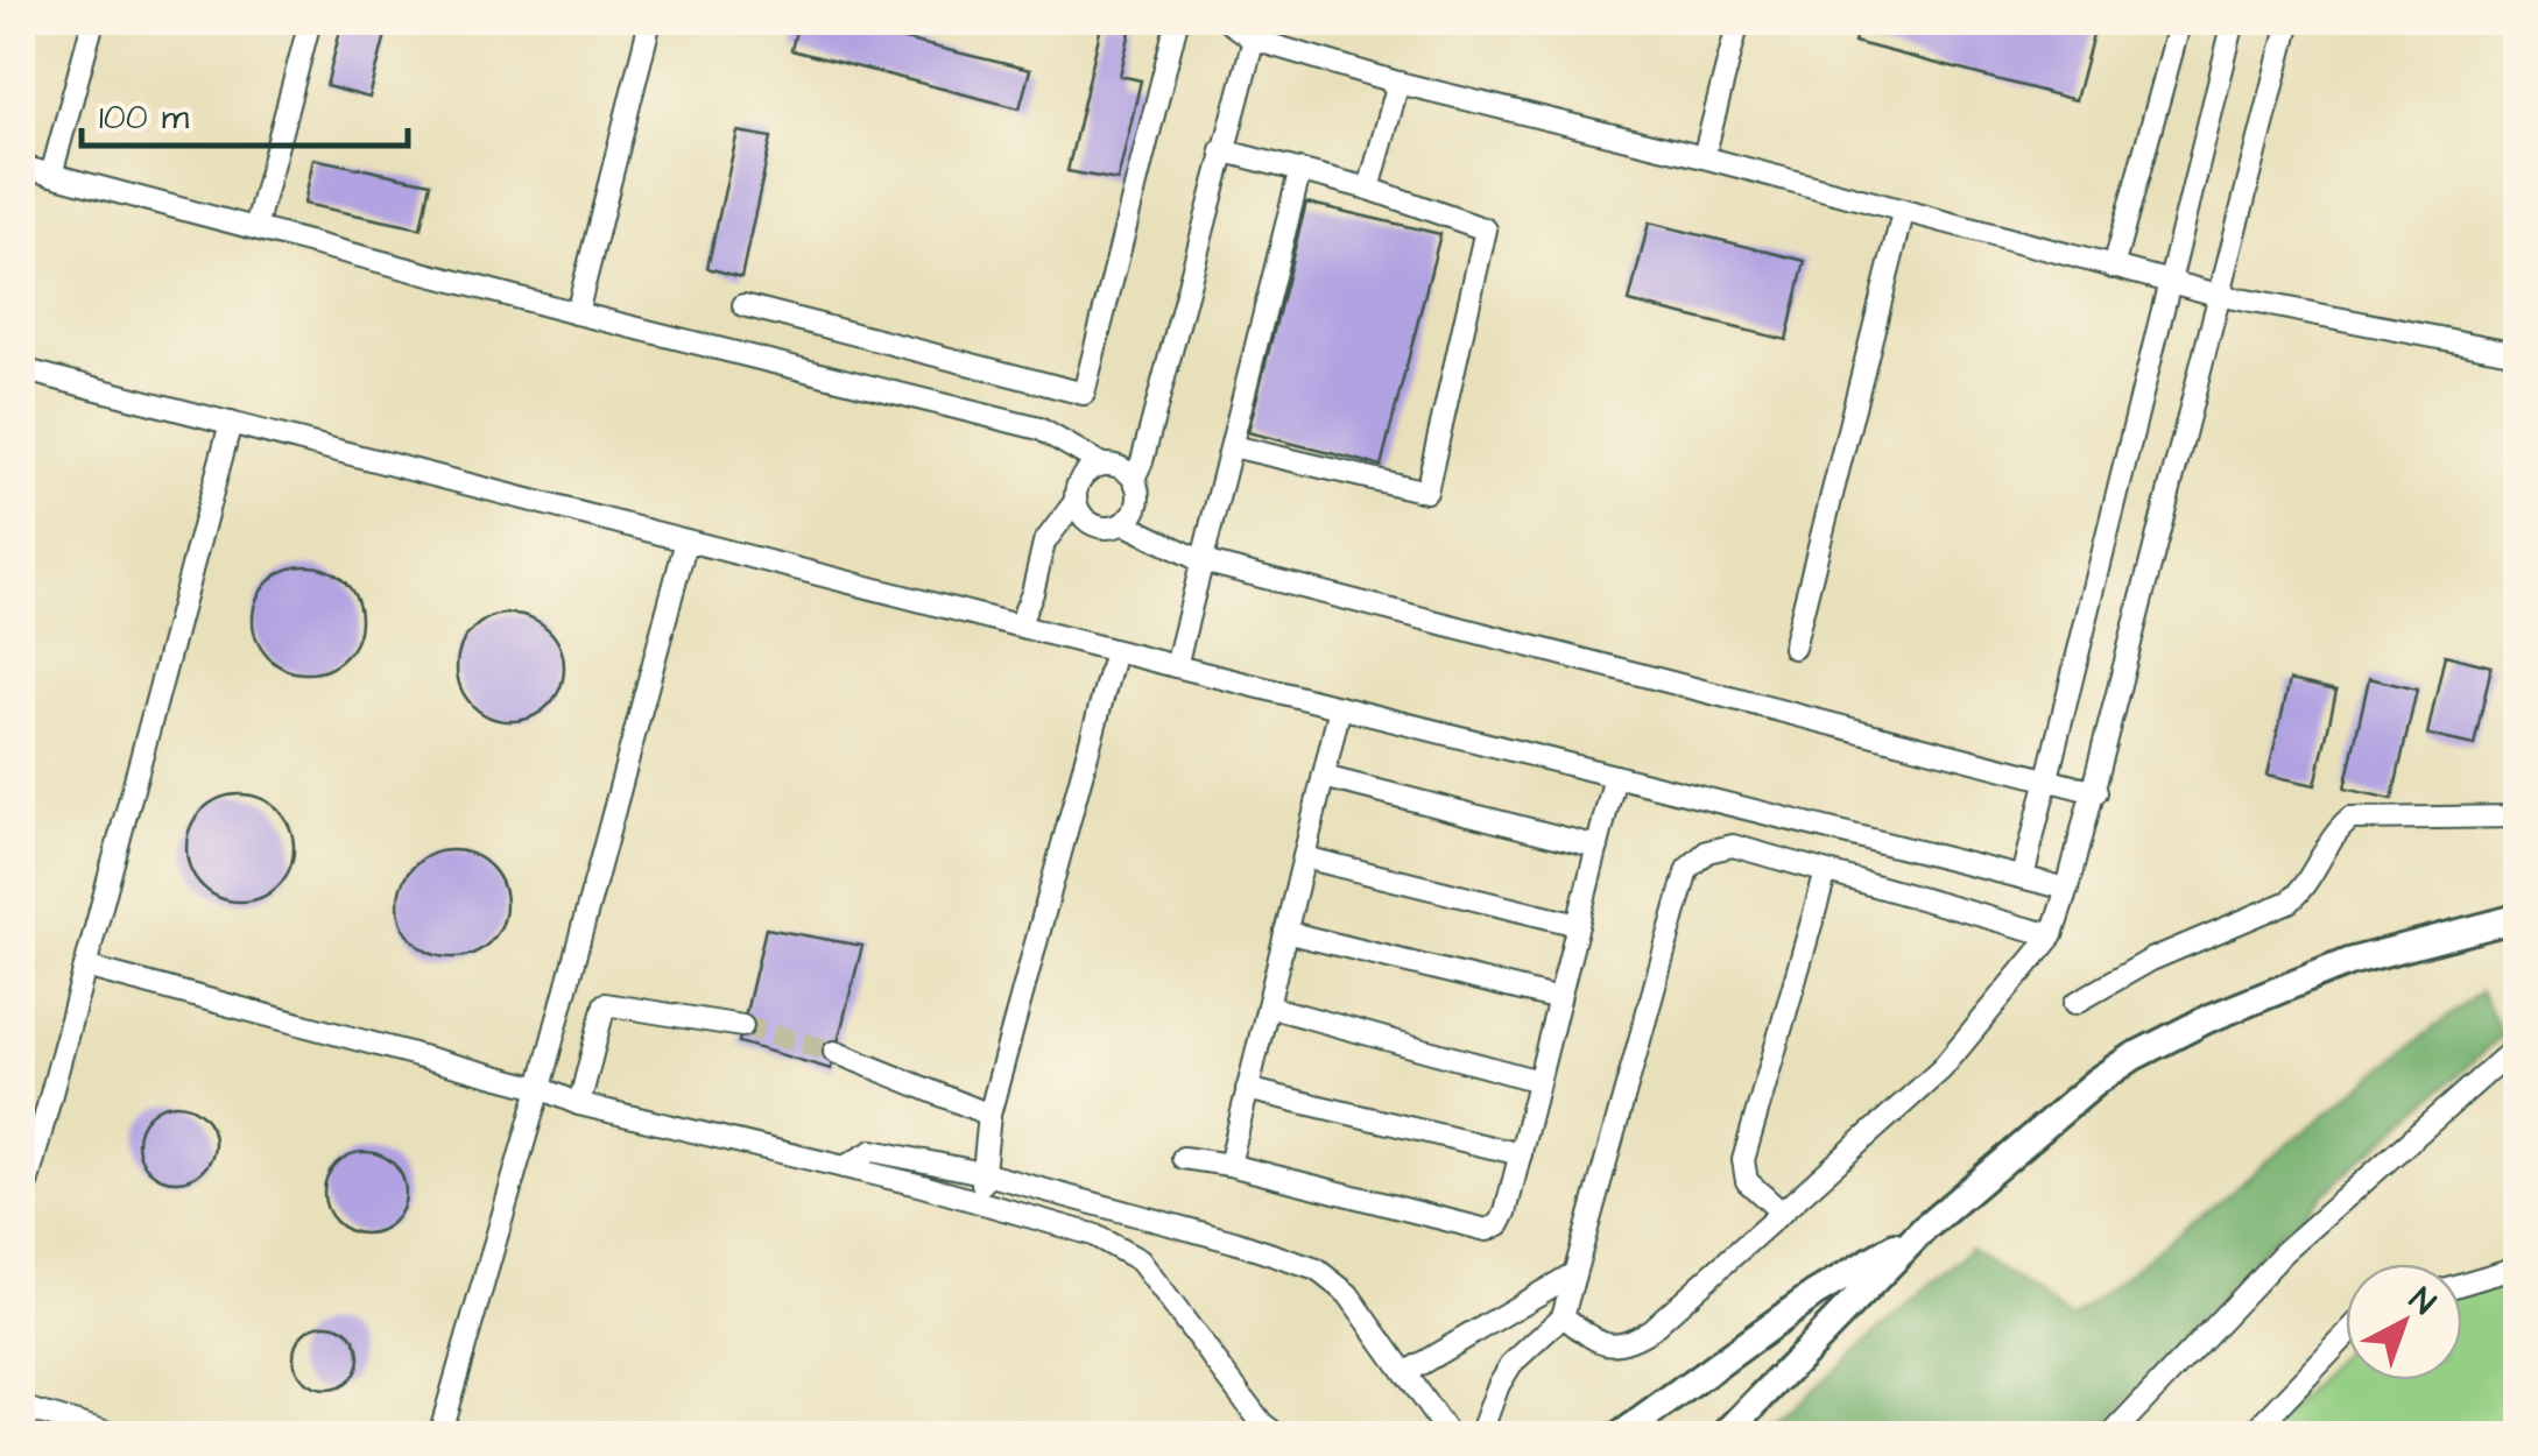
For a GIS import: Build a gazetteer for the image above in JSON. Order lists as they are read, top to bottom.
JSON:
{
  "scale_bar": "100 m",
  "north": "top right"
}
